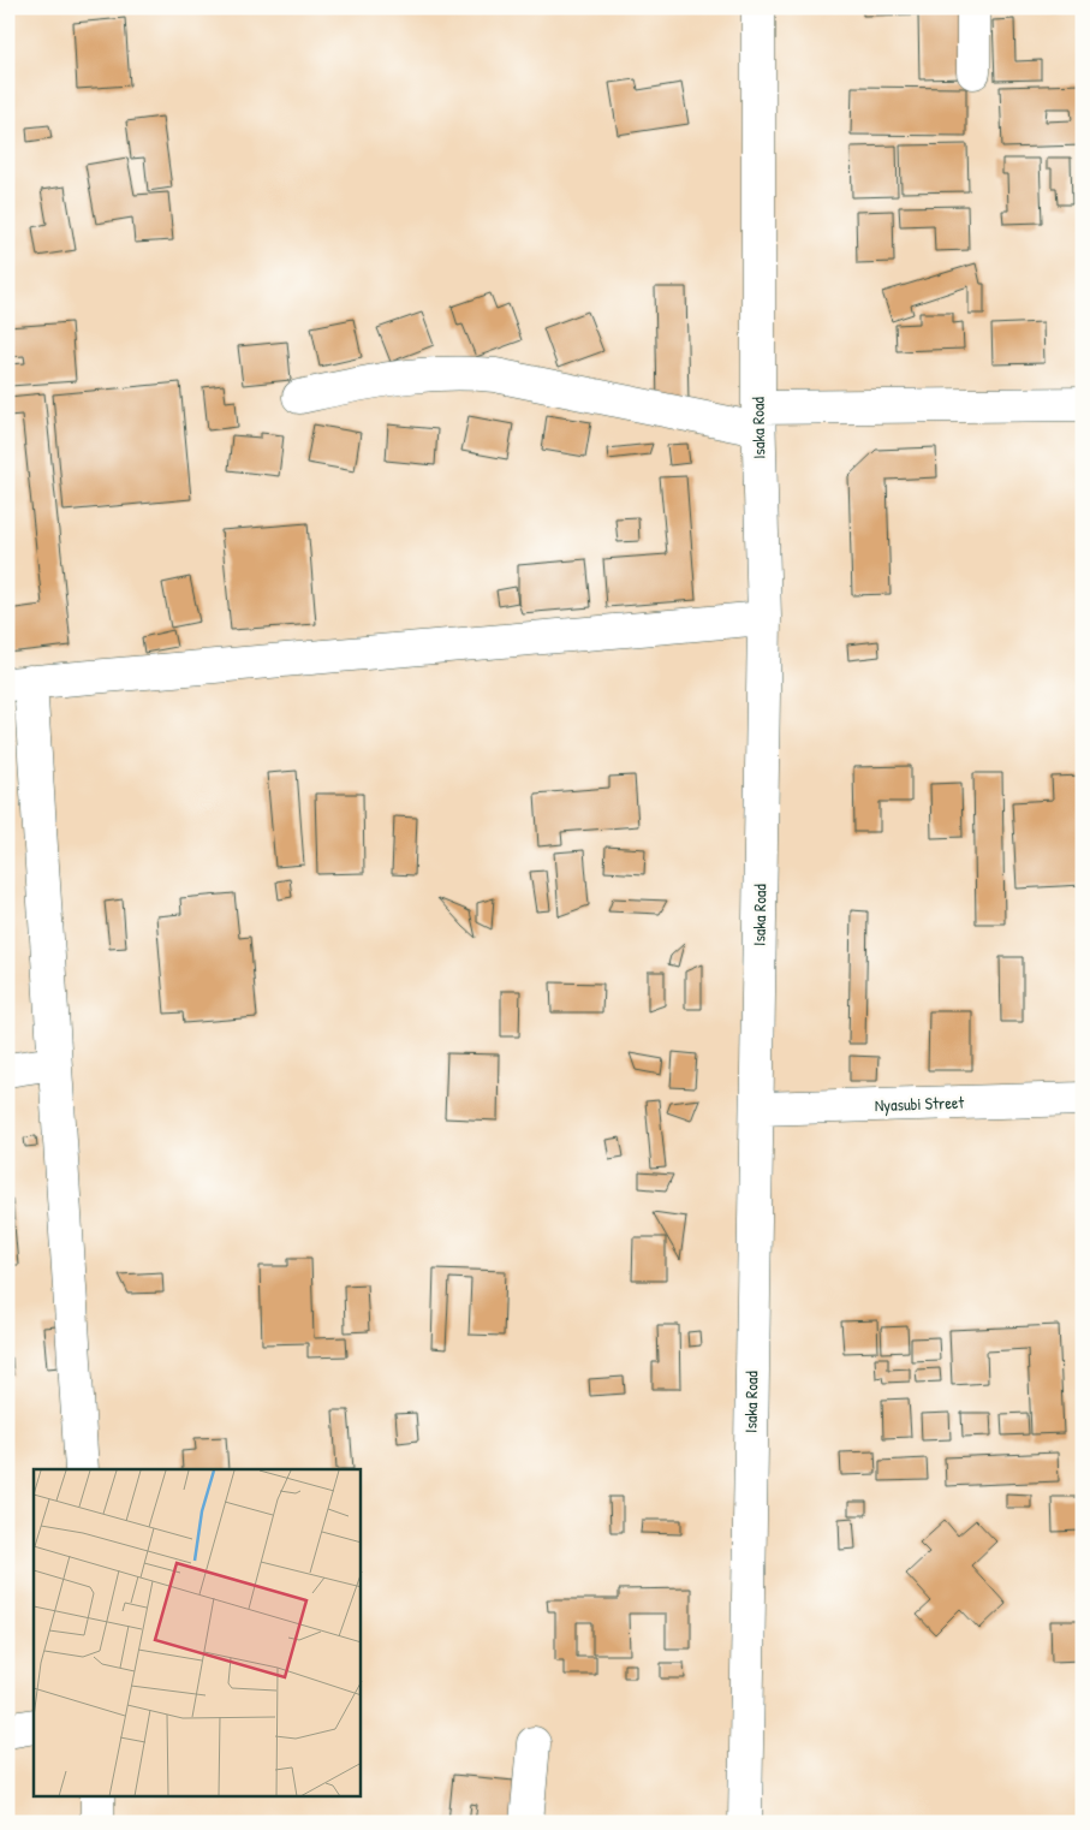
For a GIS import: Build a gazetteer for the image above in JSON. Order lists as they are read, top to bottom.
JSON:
{
  "streets": {
    "street": ["Isaka Road", "Nyasubi Street"]
  },
  "crossings": [
    ["Isaka Road", "Nyasubi Street"]
  ]
}
